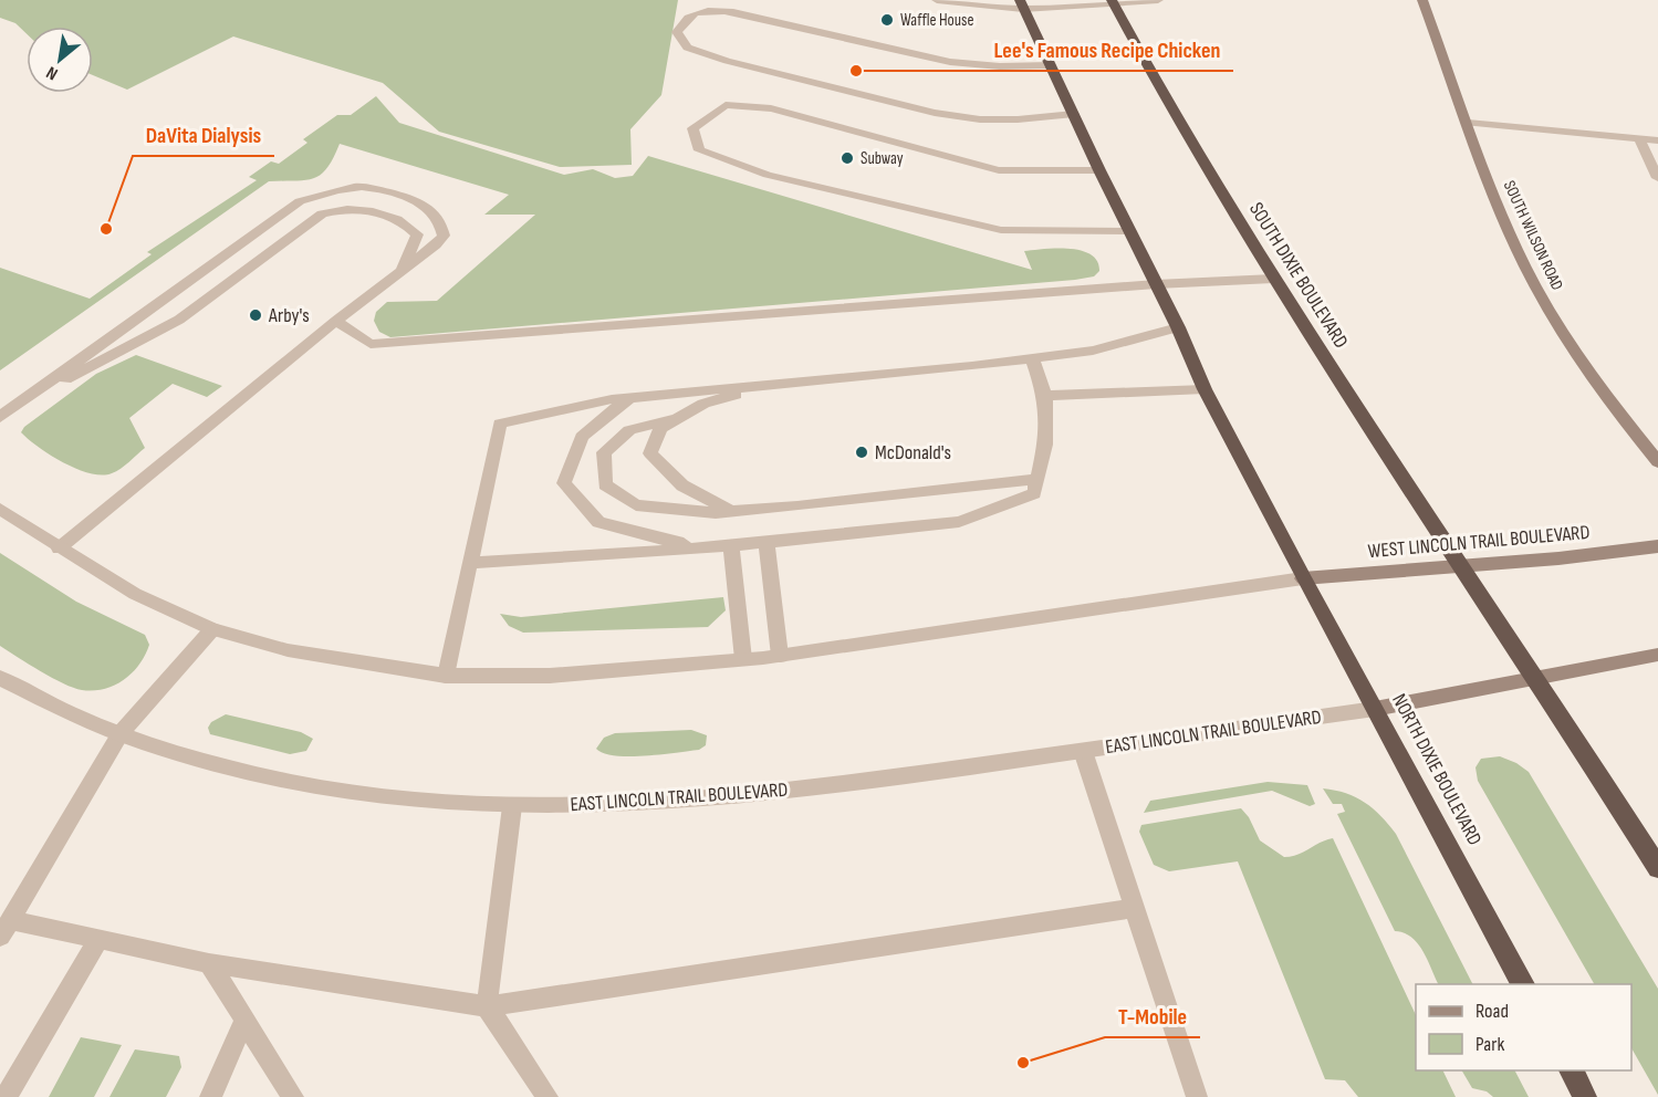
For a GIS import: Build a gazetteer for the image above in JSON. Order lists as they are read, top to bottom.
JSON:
{
  "streets": {
    "highway": ["SOUTH DIXIE BOULEVARD", "NORTH DIXIE BOULEVARD"],
    "main road": ["SOUTH WILSON ROAD", "WEST LINCOLN TRAIL BOULEVARD"],
    "street": ["EAST LINCOLN TRAIL BOULEVARD"]
  },
  "crossings": [
    ["SOUTH DIXIE BOULEVARD", "WEST LINCOLN TRAIL BOULEVARD"],
    ["WEST LINCOLN TRAIL BOULEVARD", "NORTH DIXIE BOULEVARD"],
    ["EAST LINCOLN TRAIL BOULEVARD", "NORTH DIXIE BOULEVARD"]
  ],
  "places": [
    "Waffle House",
    "Lee's Famous Recipe Chicken",
    "Subway",
    "DaVita Dialysis",
    "Arby's",
    "McDonald's",
    "T-Mobile"
  ],
  "legend": ["Road", "Park"],
  "north": "bottom left"
}
